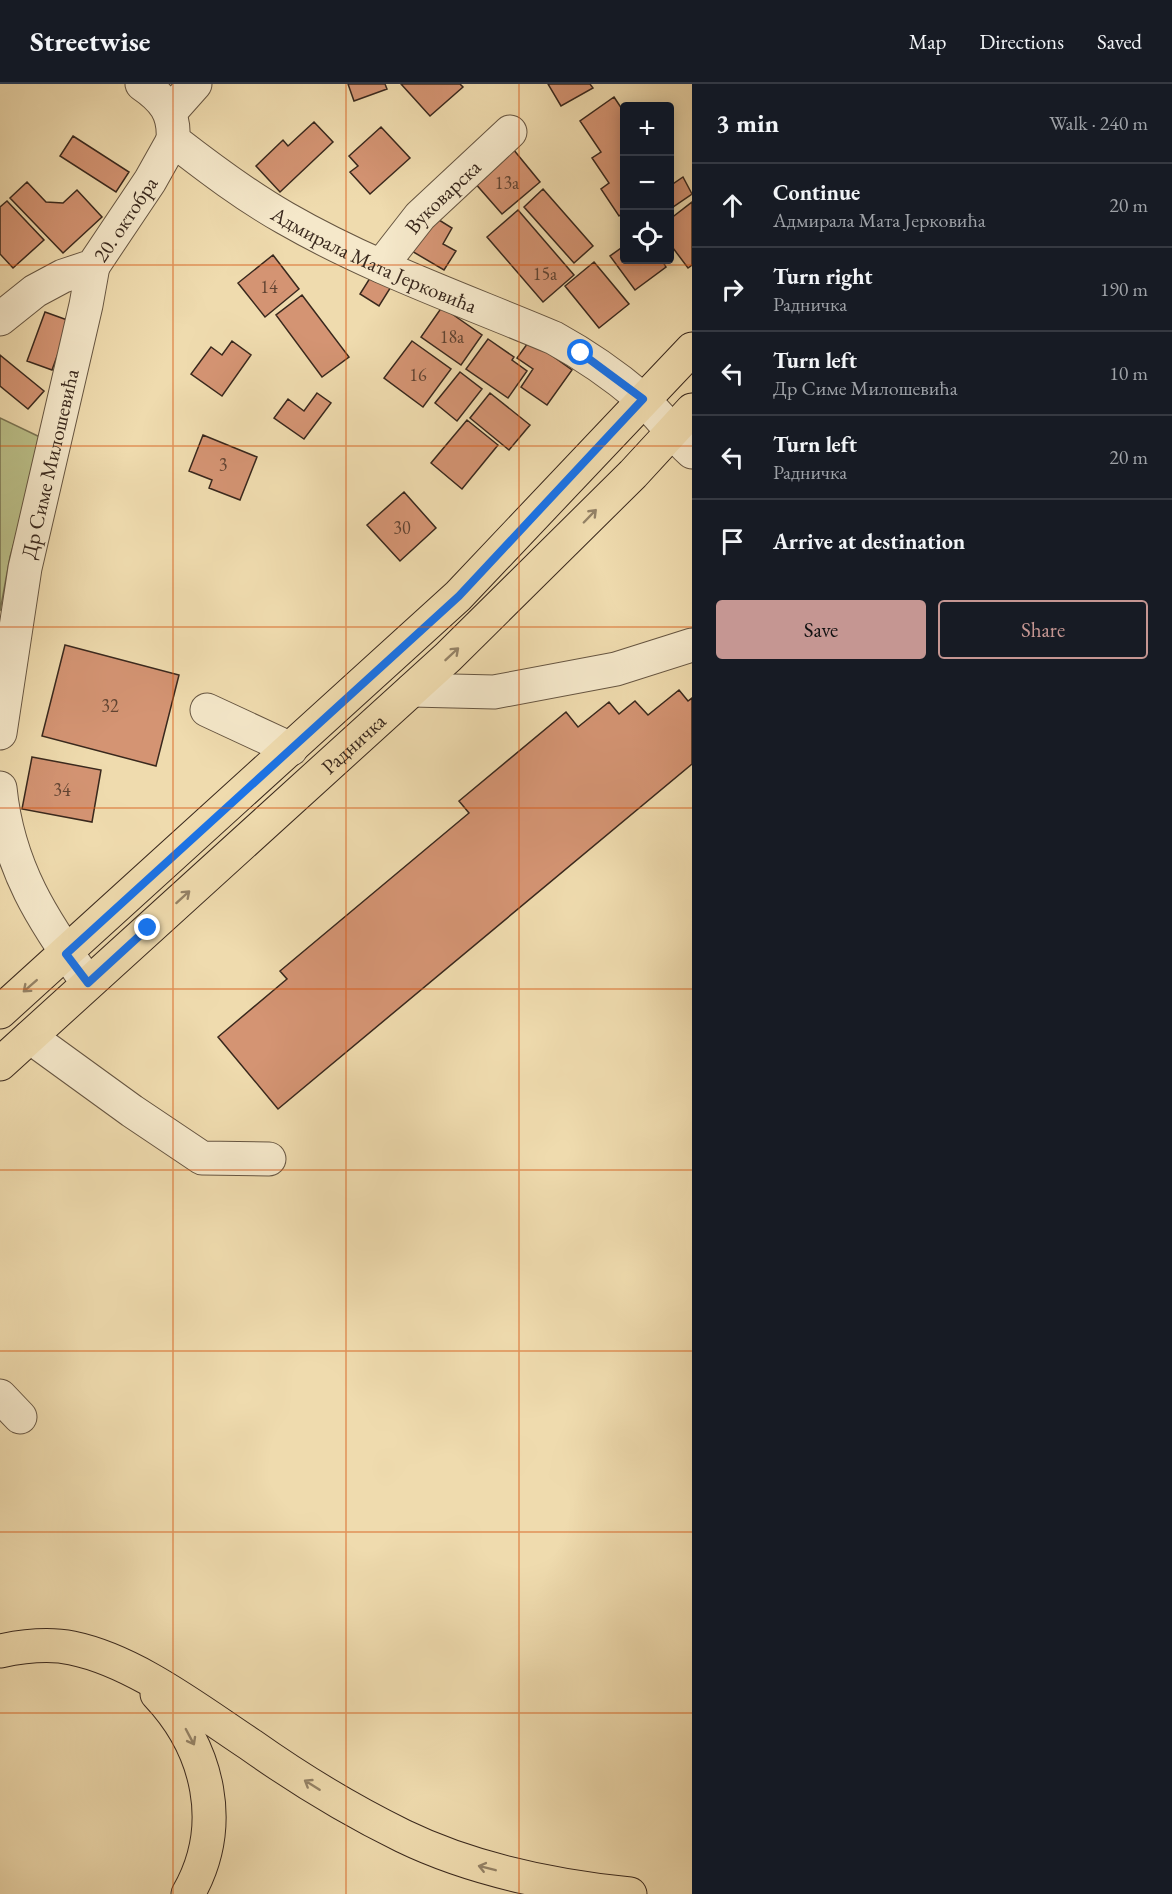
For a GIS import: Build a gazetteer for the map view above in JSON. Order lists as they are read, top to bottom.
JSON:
{
  "streets": {
    "main road": ["Радничка"],
    "street": [
      "Вуковарска",
      "20. октобра",
      "Адмирала Мата Јерковића",
      "Др Симе Милошевића"
    ]
  },
  "crossings": [
    ["Вуковарска", "Адмирала Мата Јерковића"],
    ["20. октобра", "Адмирала Мата Јерковића"],
    ["20. октобра", "Др Симе Милошевића"],
    ["Адмирала Мата Јерковића", "Радничка"]
  ],
  "house_numbers": [
    "13a",
    "15a",
    "14",
    "18a",
    "16",
    "3",
    "30",
    "32",
    "34"
  ],
  "page": {
    "header": "Streetwise",
    "nav": ["Map", "Directions", "Saved"],
    "heading": ["3 min", "Walk · 240 m"],
    "map_buttons": ["+", "−"],
    "list": [
      ["Continue", "Адмирала Мата Јерковића", "20 m"],
      ["Turn right", "Радничка", "190 m"],
      ["Turn left", "Др Симе Милошевића", "10 m"],
      ["Turn left", "Радничка", "20 m"],
      "Arrive at destination"
    ],
    "buttons": ["Save", "Share"]
  }
}
